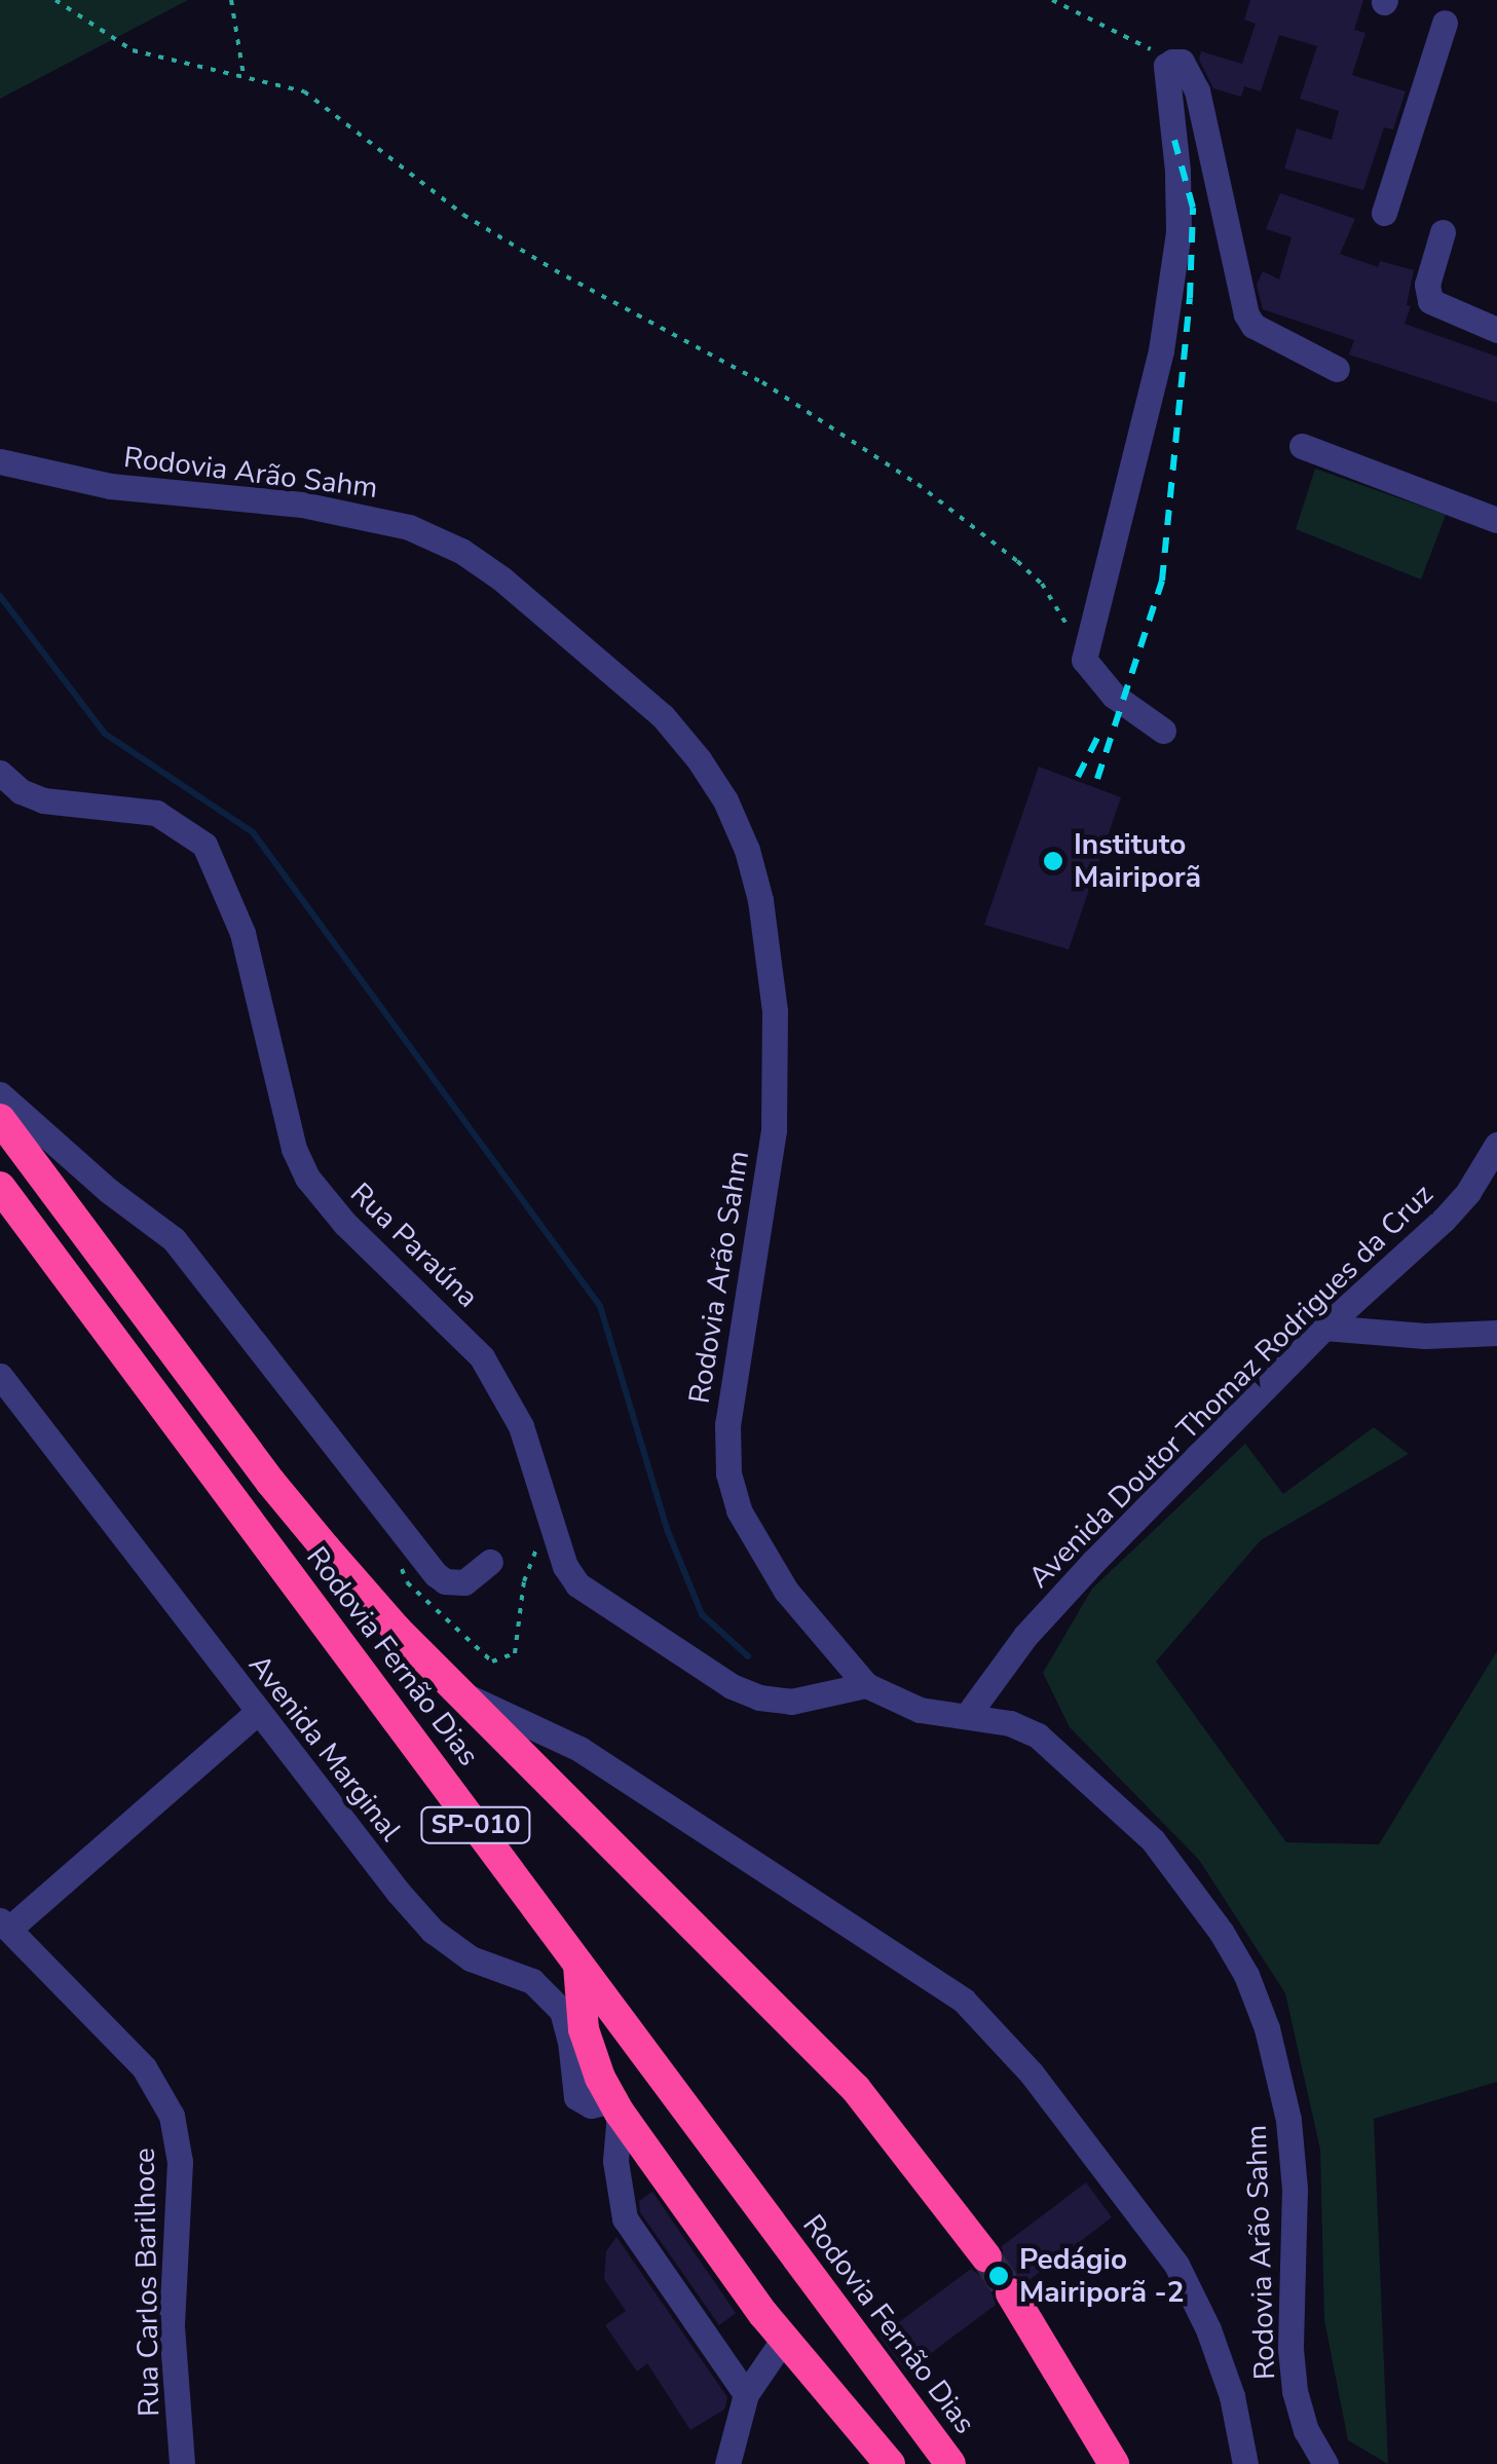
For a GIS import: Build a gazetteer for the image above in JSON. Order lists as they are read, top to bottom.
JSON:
{
  "streets": {
    "highway": ["Rodovia Fernão Dias", "SP-010"],
    "street": [
      "Rodovia Arão Sahm",
      "Rua Paraúna",
      "Avenida Doutor Thomaz Rodrigues da Cruz",
      "Avenida Marginal",
      "Rua Carlos Barilhoce"
    ]
  },
  "crossings": [
    ["Rodovia Arão Sahm", "Rua Paraúna"],
    ["Rodovia Arão Sahm", "Avenida Doutor Thomaz Rodrigues da Cruz"]
  ],
  "places": ["Instituto Mairiporã", "Pedágio Mairiporã -2"]
}
